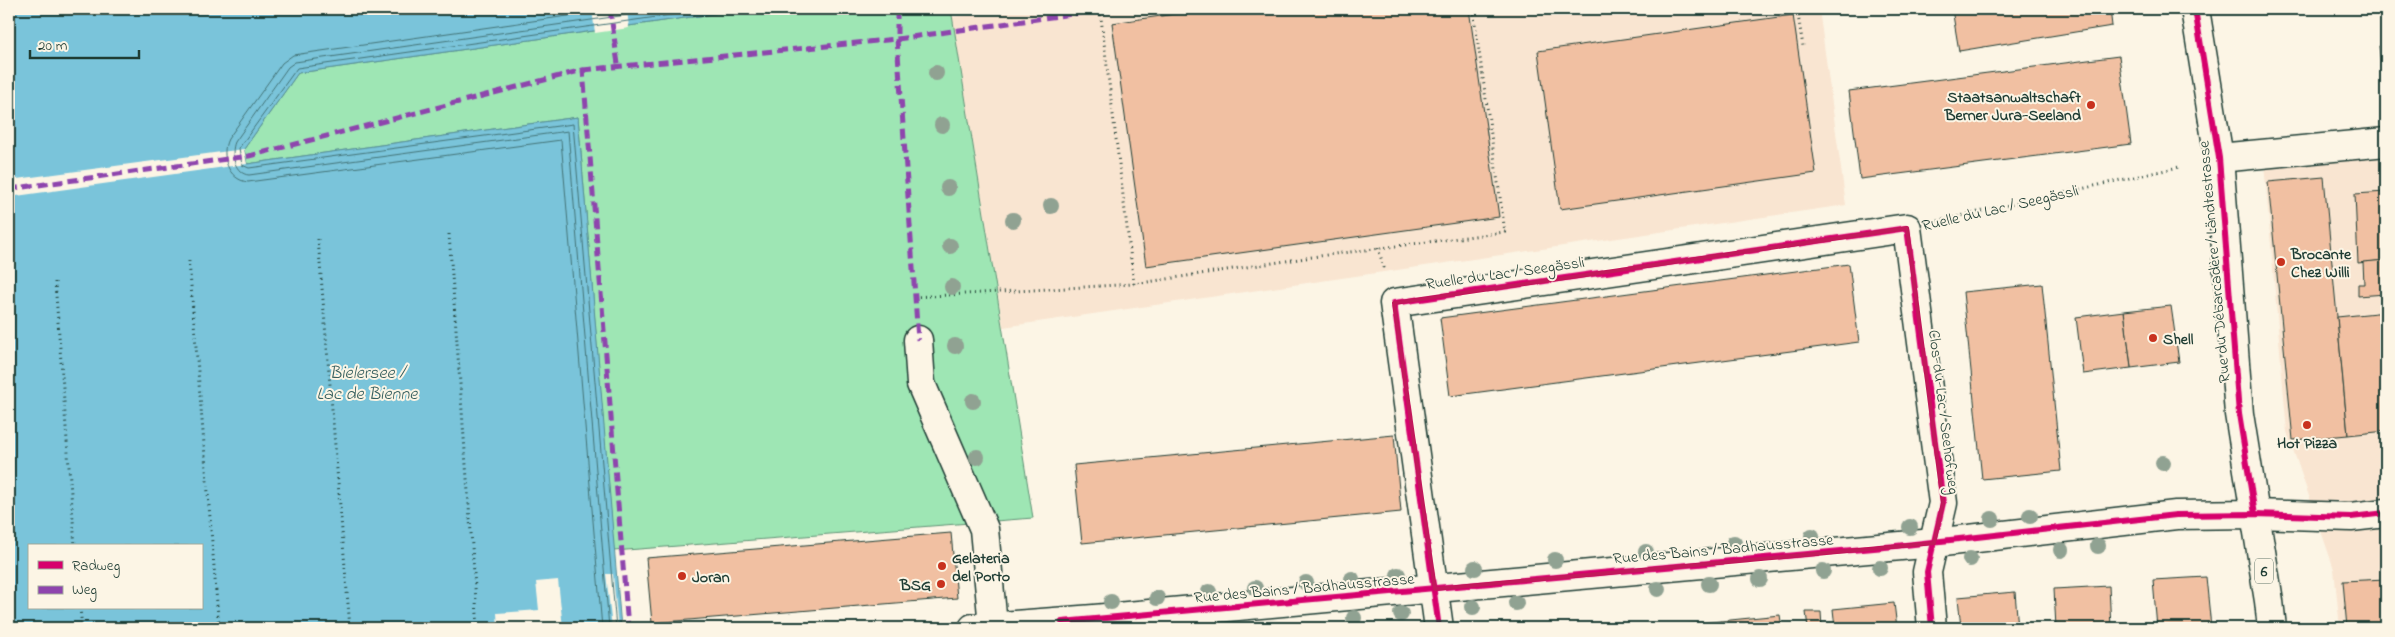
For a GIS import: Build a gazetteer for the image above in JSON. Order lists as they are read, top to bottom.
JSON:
{
  "streets": {
    "street": [
      "Ruelle du Lac / Seegässli",
      "Rue du Débarcadère / Ländtestrasse",
      "Clos-du-Lac / Seehofweg",
      "Rue des Bains / Badhausstrasse",
      "6"
    ]
  },
  "crossings": [
    ["Ruelle du Lac / Seegässli", "Clos-du-Lac / Seehofweg"],
    ["Ruelle du Lac / Seegässli", "Rue des Bains / Badhausstrasse"],
    ["Rue du Débarcadère / Ländtestrasse", "Rue des Bains / Badhausstrasse"],
    ["Clos-du-Lac / Seehofweg", "Rue des Bains / Badhausstrasse"]
  ],
  "water": ["Bielersee / Lac de Bienne"],
  "places": [
    "Staatsanwaltschaft Berner Jura-Seeland",
    "Brocante Chez Willi",
    "Shell",
    "Hot Pizza",
    "Gelateria del Porto",
    "Joran",
    "BSG"
  ],
  "legend": ["Radweg", "Weg"],
  "scale_bar": "20 m"
}
